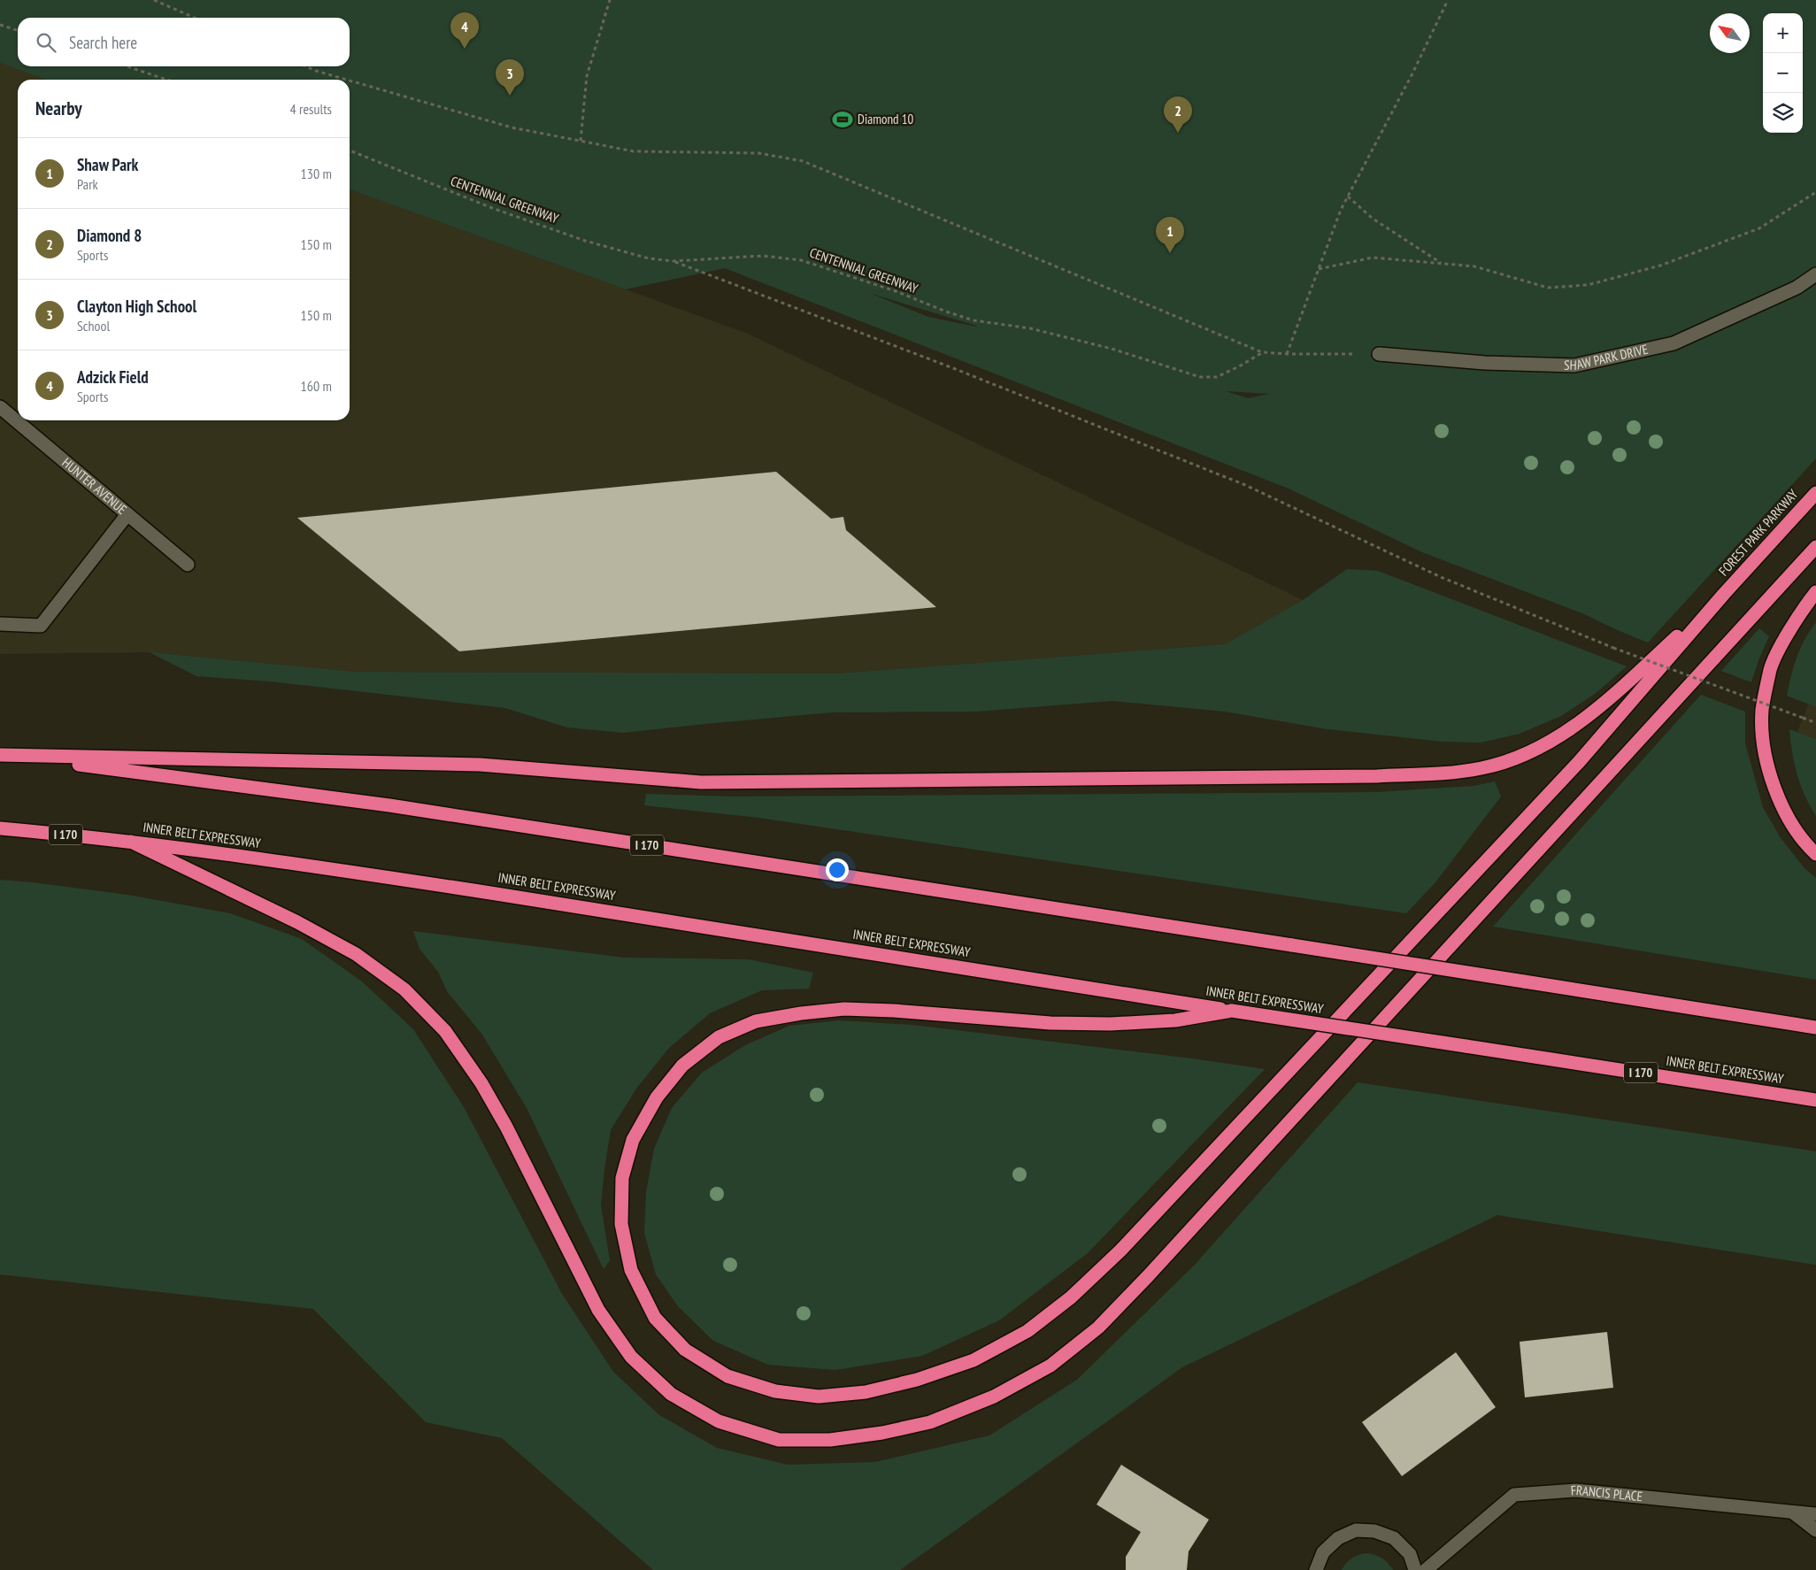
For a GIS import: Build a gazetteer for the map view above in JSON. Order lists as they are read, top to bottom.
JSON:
{
  "streets": {
    "highway": ["FOREST PARK PARKWAY", "I 170", "INNER BELT EXPRESSWAY"],
    "street": ["SHAW PARK DRIVE", "HUNTER AVENUE", "FRANCIS PLACE"],
    "path": ["CENTENNIAL GREENWAY"]
  },
  "places": {
    "sports": ["Diamond 10"]
  },
  "north": "top left",
  "page": {
    "pins": [
      "4",
      "3",
      "2",
      "1"
    ],
    "map_buttons": ["+", "−"],
    "search": "Search here",
    "heading": ["Nearby", "4 results"],
    "list": [
      {
        "mark": "1",
        "name": "Shaw Park",
        "note": "Park",
        "value": "130 m"
      },
      {
        "mark": "2",
        "name": "Diamond 8",
        "note": "Sports",
        "value": "150 m"
      },
      {
        "mark": "3",
        "name": "Clayton High School",
        "note": "School",
        "value": "150 m"
      },
      {
        "mark": "4",
        "name": "Adzick Field",
        "note": "Sports",
        "value": "160 m"
      }
    ]
  }
}
